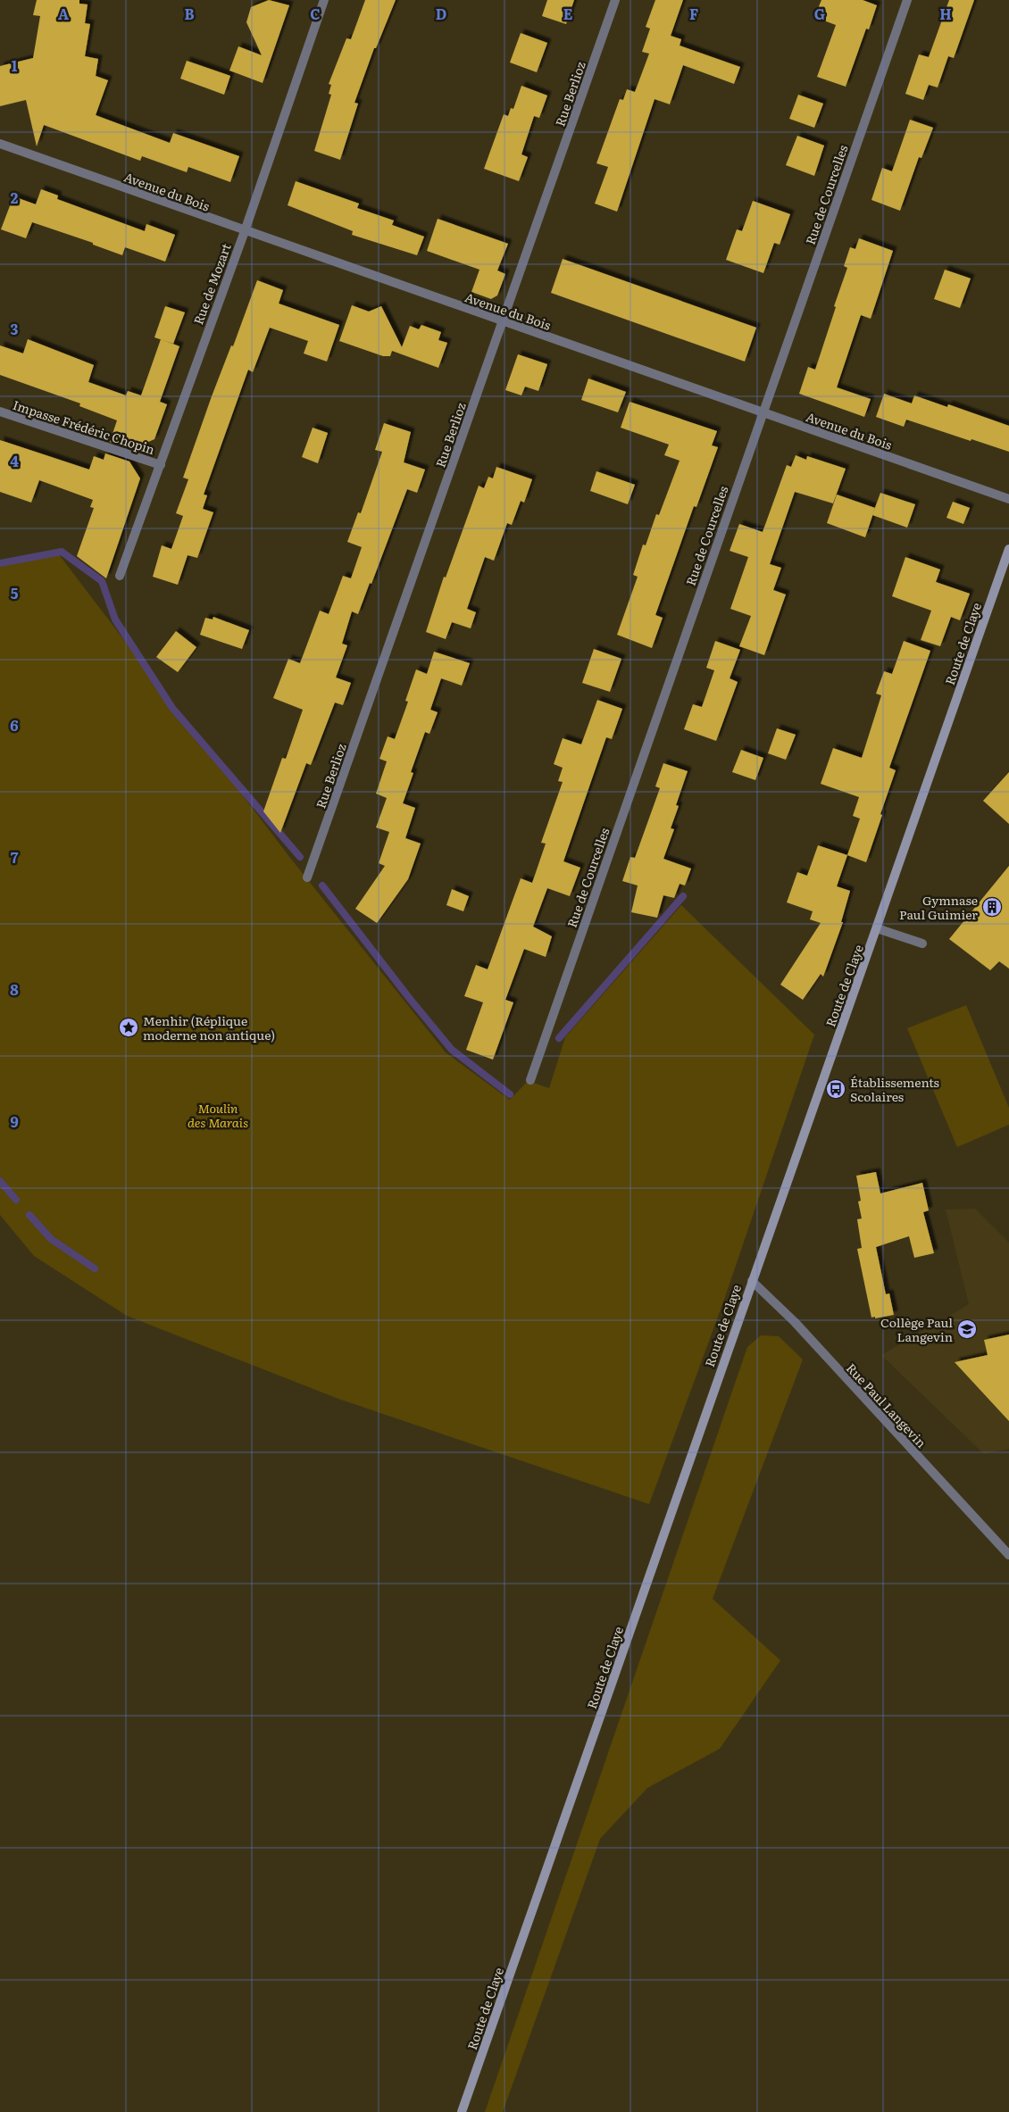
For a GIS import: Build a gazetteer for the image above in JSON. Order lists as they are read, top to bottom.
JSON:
{
  "streets": {
    "main road": ["Route de Claye"],
    "street": [
      "Rue Berlioz",
      "Avenue du Bois",
      "Rue de Courcelles",
      "Rue de Mozart",
      "Impasse Frédéric Chopin",
      "Rue Paul Langevin"
    ]
  },
  "crossings": [
    ["Rue Berlioz", "Avenue du Bois"],
    ["Avenue du Bois", "Rue de Courcelles"],
    ["Avenue du Bois", "Rue de Mozart"],
    ["Rue de Mozart", "Impasse Frédéric Chopin"],
    ["Route de Claye", "Rue Paul Langevin"]
  ],
  "parks": ["Moulin des Marais"],
  "places": {
    "building": ["Gymnase Paul Guimier"],
    "place": ["Menhir (Réplique moderne non antique)"],
    "bus stop": ["Établissements Scolaires"],
    "school or university": ["Collège Paul Langevin"]
  },
  "grid": {
    "columns": [
      "A",
      "B",
      "C",
      "D",
      "E",
      "F",
      "G",
      "H"
    ],
    "rows": [
      "1",
      "2",
      "3",
      "4",
      "5",
      "6",
      "7",
      "8",
      "9"
    ]
  }
}
